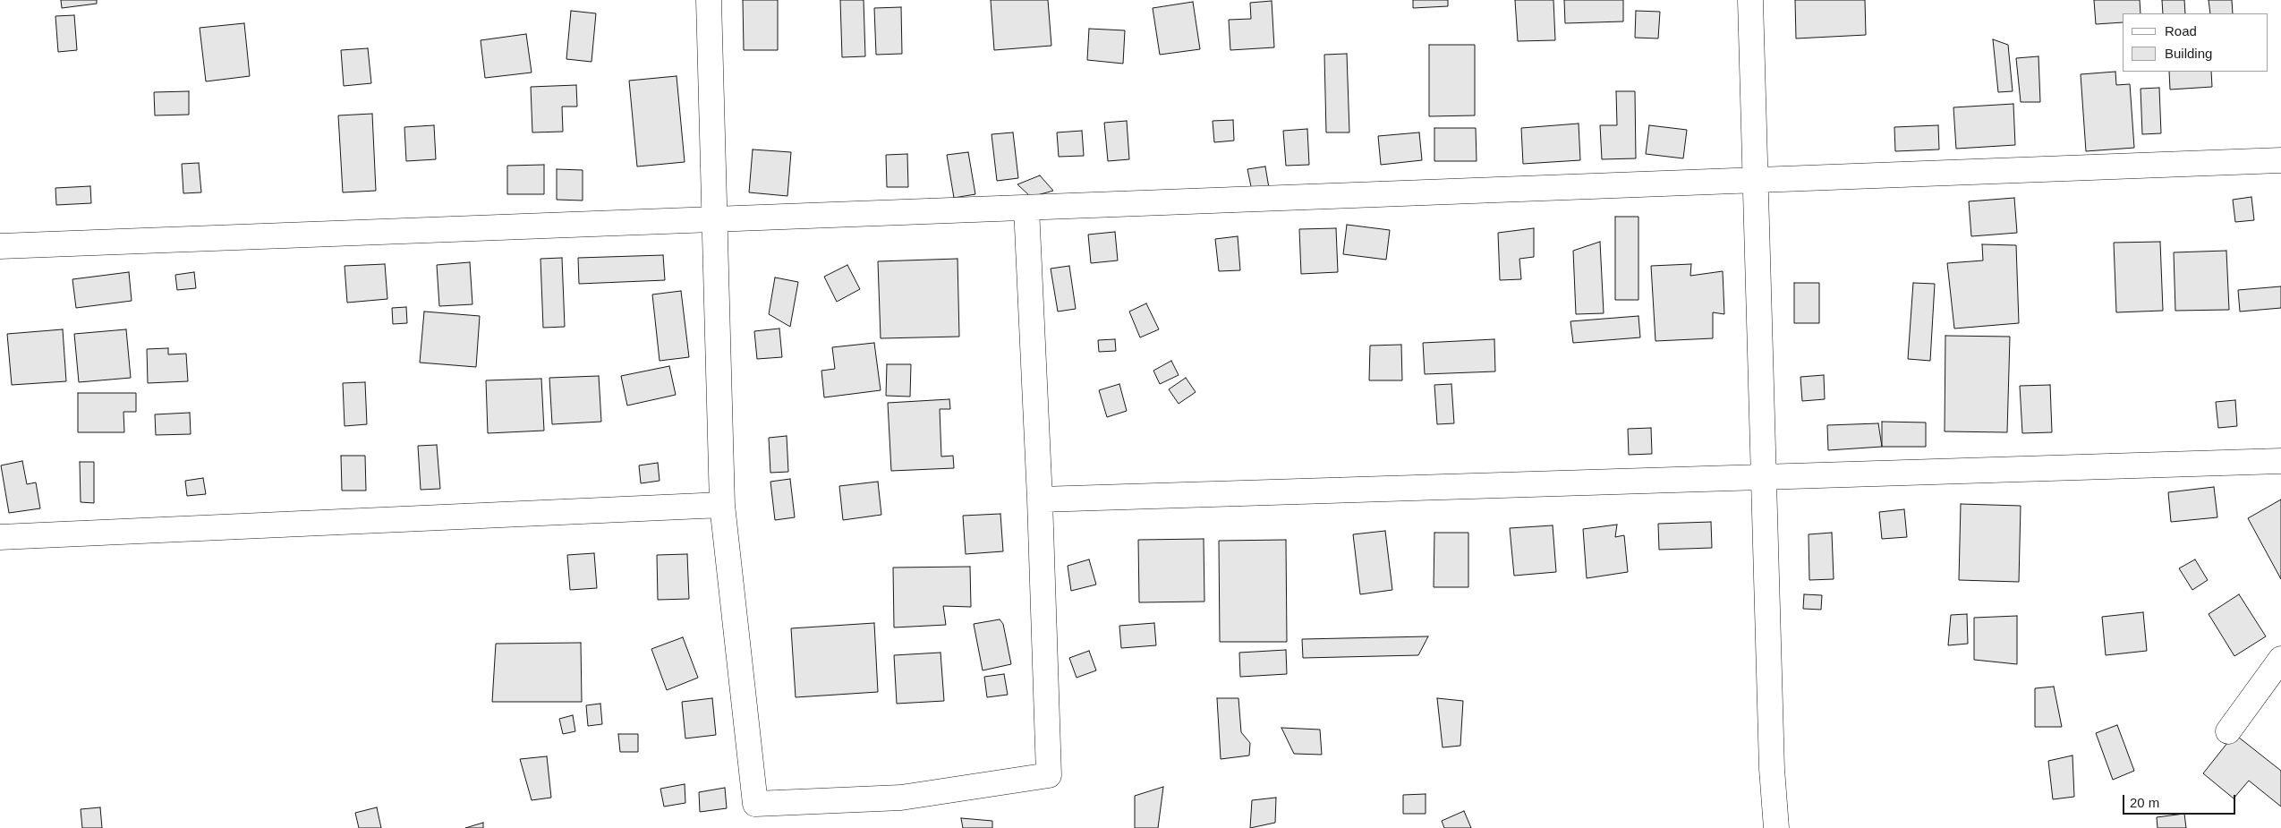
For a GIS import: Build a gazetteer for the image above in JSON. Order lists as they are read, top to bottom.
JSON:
{
  "legend": ["Road", "Building"],
  "scale_bar": "20 m"
}
